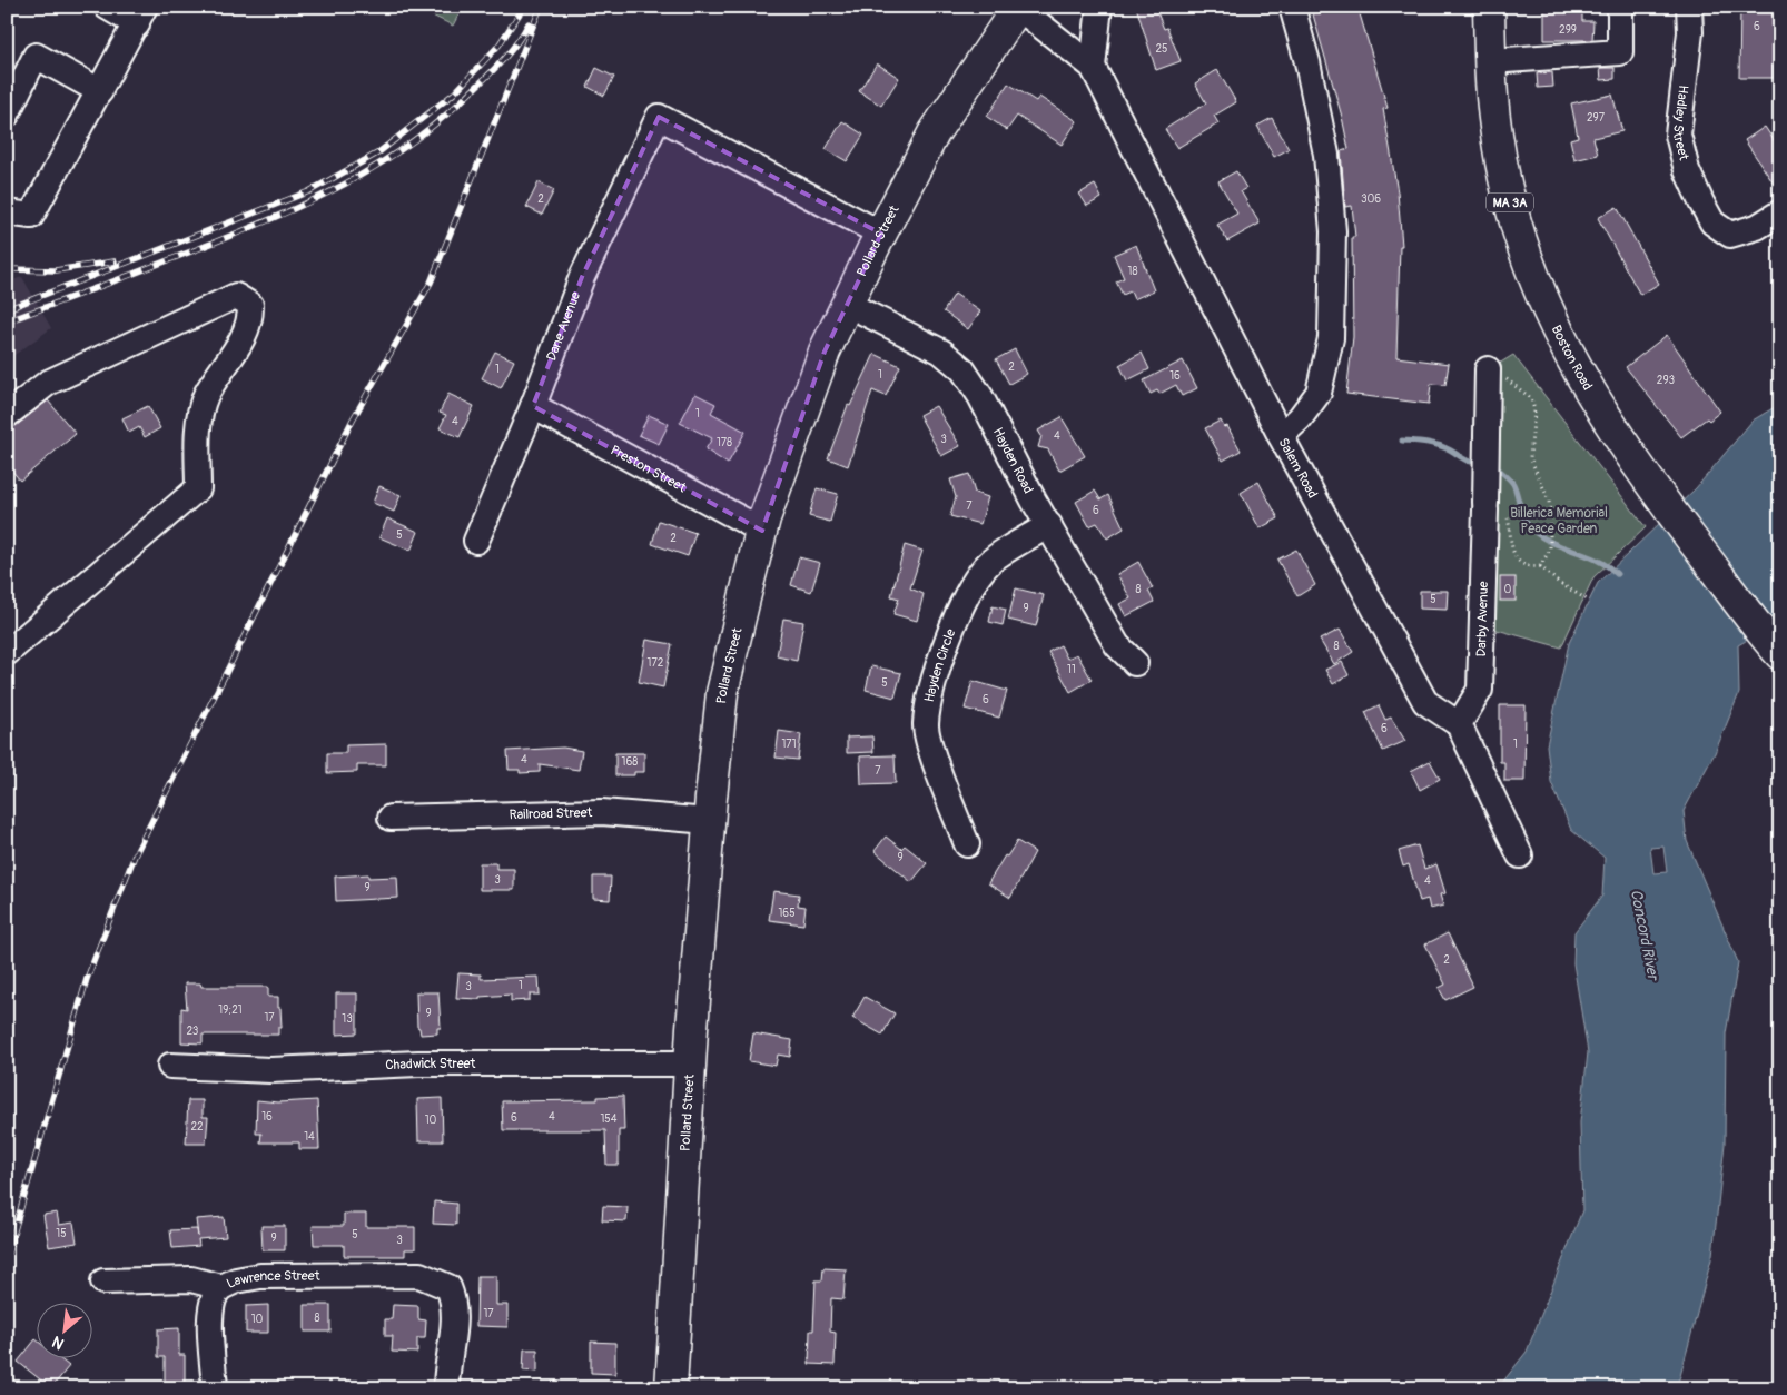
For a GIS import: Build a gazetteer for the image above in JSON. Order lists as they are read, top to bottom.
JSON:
{
  "streets": {
    "main road": ["MA 3A", "Pollard Street", "Boston Road"],
    "street": [
      "Hadley Street",
      "Dane Avenue",
      "Hayden Road",
      "Preston Street",
      "Salem Road",
      "Darby Avenue",
      "Hayden Circle",
      "Railroad Street",
      "Chadwick Street",
      "Lawrence Street"
    ]
  },
  "crossings": [
    ["Pollard Street", "Dane Avenue"],
    ["Pollard Street", "Hayden Road"],
    ["Pollard Street", "Preston Street"],
    ["Pollard Street", "Salem Road"],
    ["Pollard Street", "Railroad Street"],
    ["Pollard Street", "Chadwick Street"],
    ["Dane Avenue", "Preston Street"],
    ["Hayden Road", "Hayden Circle"],
    ["Salem Road", "Darby Avenue"]
  ],
  "water": ["Concord River"],
  "parks": ["Billerica Memorial Peace Garden"],
  "house_numbers": [
    "6",
    "299",
    "25",
    "297",
    "2",
    "306",
    "18",
    "2",
    "1",
    "1",
    "16",
    "293",
    "1",
    "4",
    "4",
    "3",
    "178",
    "7",
    "6",
    "5",
    "2",
    "8",
    "0",
    "5",
    "9",
    "8",
    "172",
    "11",
    "5",
    "6",
    "6",
    "171",
    "1",
    "4",
    "168",
    "7",
    "9",
    "3",
    "4",
    "9",
    "165",
    "2",
    "1",
    "3",
    "19;21",
    "9",
    "17",
    "13",
    "23",
    "16",
    "4",
    "6",
    "154",
    "10",
    "22",
    "14",
    "15",
    "5",
    "9",
    "3",
    "17",
    "8",
    "10"
  ],
  "north": "bottom left"
}
